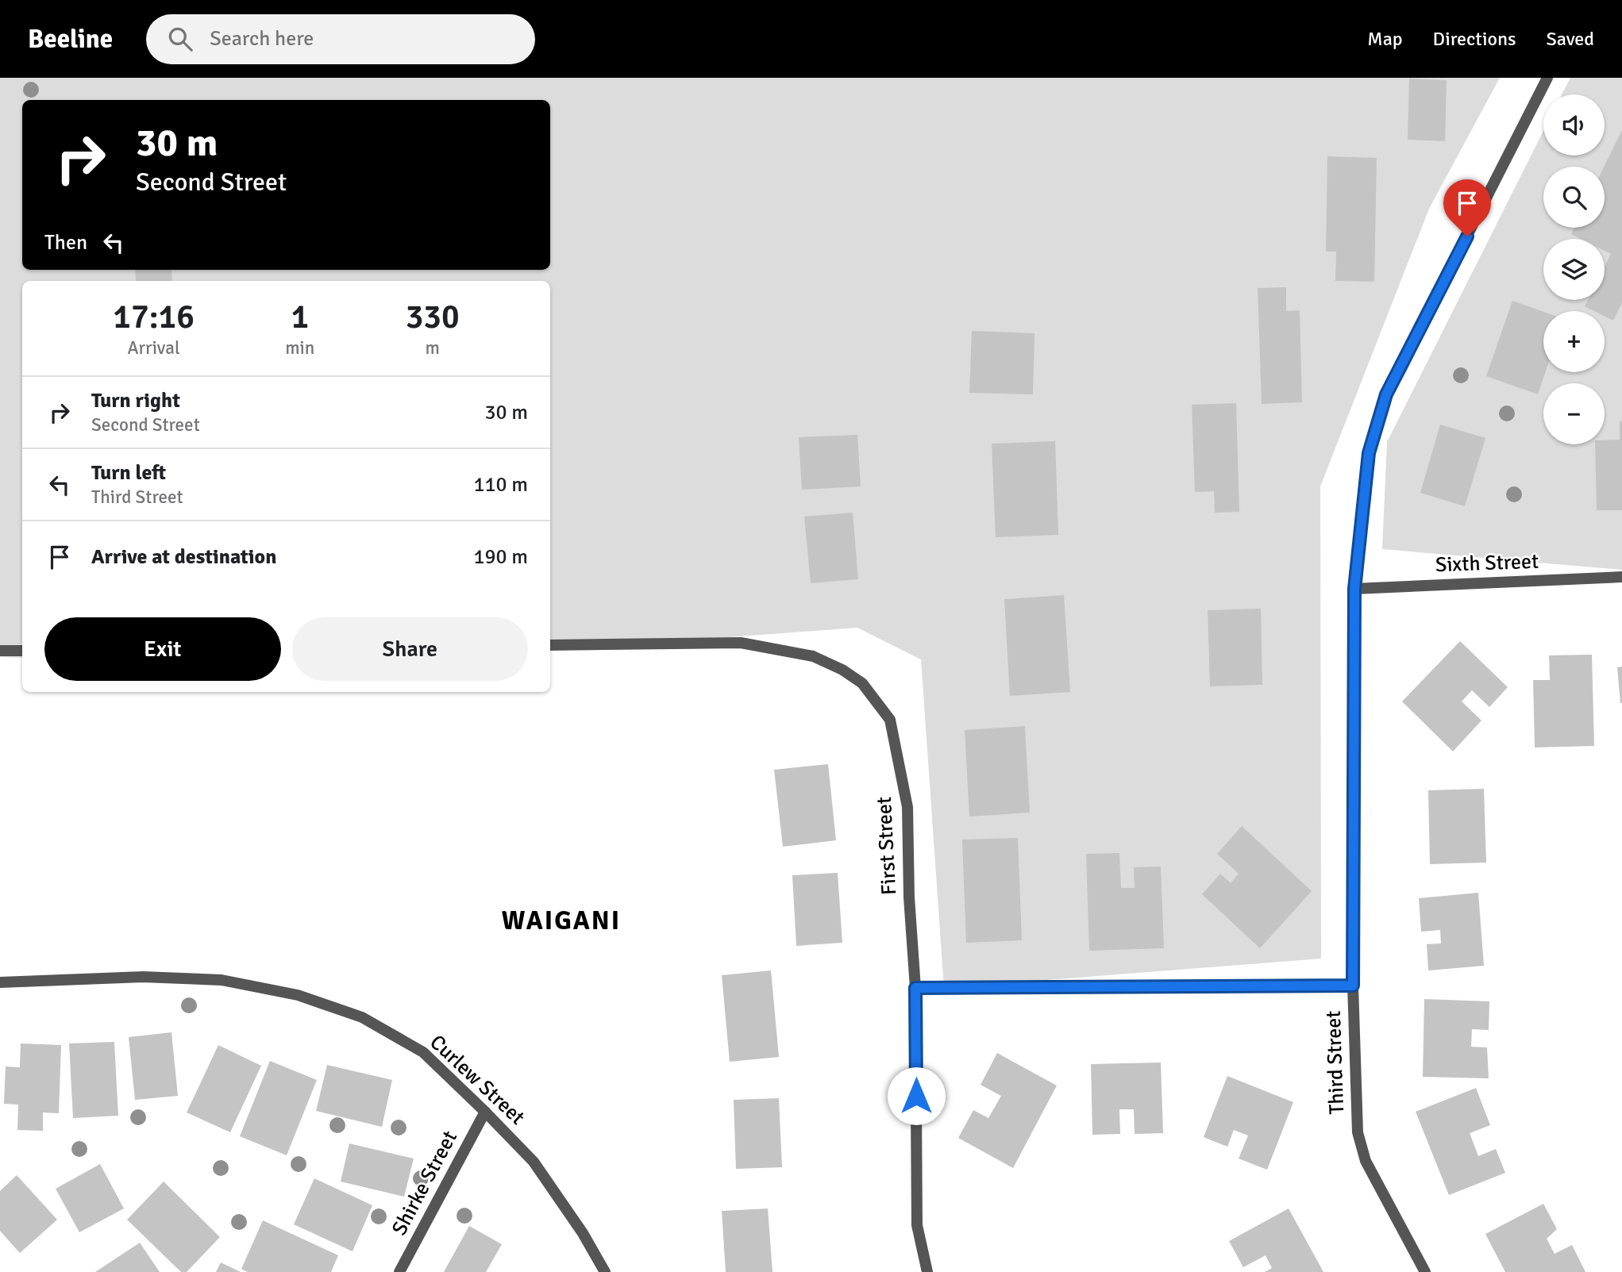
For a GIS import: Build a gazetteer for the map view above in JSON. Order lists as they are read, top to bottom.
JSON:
{
  "streets": {
    "street": [
      "Sixth Street",
      "First Street",
      "Third Street",
      "Curlew Street",
      "Shirke Street"
    ]
  },
  "crossings": [
    ["Sixth Street", "Third Street"],
    ["Curlew Street", "Shirke Street"]
  ],
  "districts": ["WAIGANI"],
  "page": {
    "header": "Beeline",
    "search": "Search here",
    "nav": ["Map", "Directions", "Saved"],
    "map_buttons": ["+", "−"],
    "turn": ["30 m", "Second Street"],
    "then": "Then",
    "eta": [
      "17:16",
      "Arrival",
      "1",
      "min",
      "330",
      "m"
    ],
    "list": [
      {
        "name": "Turn right",
        "note": "Second Street",
        "value": "30 m"
      },
      {
        "name": "Turn left",
        "note": "Third Street",
        "value": "110 m"
      },
      {
        "name": "Arrive at destination",
        "value": "190 m"
      }
    ],
    "buttons": ["Exit", "Share"]
  }
}
